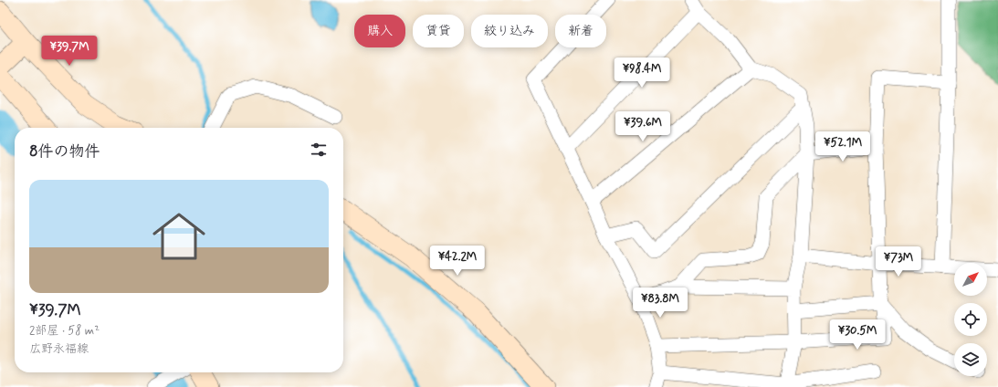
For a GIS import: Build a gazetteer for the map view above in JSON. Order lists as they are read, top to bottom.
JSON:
{
  "north": "top right",
  "page": {
    "chip": [
      "購入",
      "賃貸",
      "絞り込み",
      "新着"
    ],
    "price": [
      "¥39.7M",
      "¥98.4M",
      "¥39.6M",
      "¥52.1M",
      "¥42.2M",
      "¥73M",
      "¥83.8M",
      "¥30.5M"
    ],
    "heading": "8件の物件",
    "list": [
      {
        "name": "¥39.7M",
        "note": "2部屋 · 58 m² · 広野永福線"
      }
    ]
  }
}
